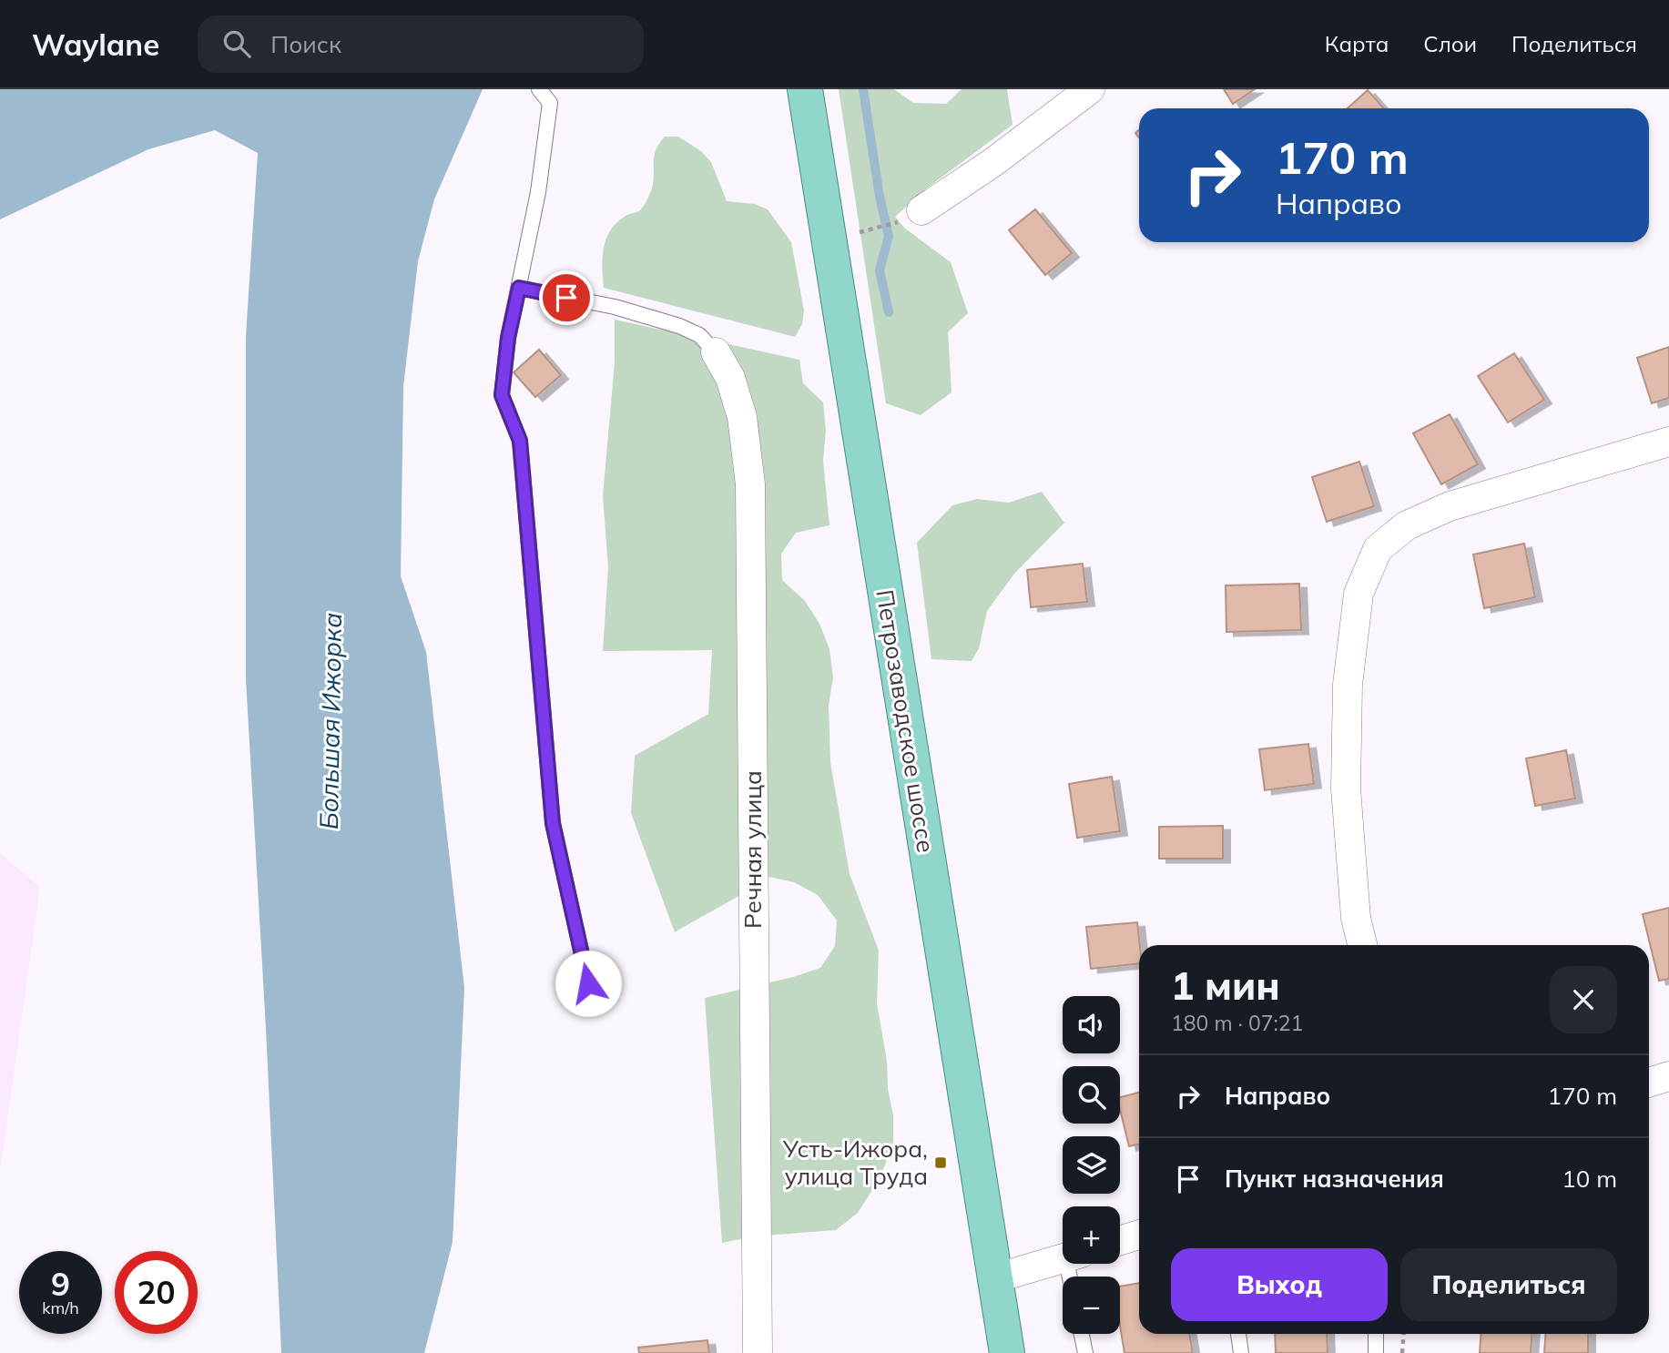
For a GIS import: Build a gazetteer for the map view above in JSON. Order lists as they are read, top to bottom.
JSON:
{
  "streets": {
    "main road": ["Петрозаводское шоссе"],
    "street": ["Речная улица"]
  },
  "water": ["Большая Ижорка"],
  "places": {
    "transit": ["Усть-Ижора, улица Труда"]
  },
  "page": {
    "header": "Waylane",
    "search": "Поиск",
    "nav": ["Карта", "Слои", "Поделиться"],
    "turn": ["170 m", "Направо"],
    "heading": ["1 мин", "180 m · 07:21"],
    "map_buttons": ["+", "−"],
    "list": [
      {
        "name": "Направо",
        "value": "170 m"
      },
      {
        "name": "Пункт назначения",
        "value": "10 m"
      }
    ],
    "buttons": ["Выход", "Поделиться"],
    "speed": "9 km/h",
    "limit": "20"
  }
}
